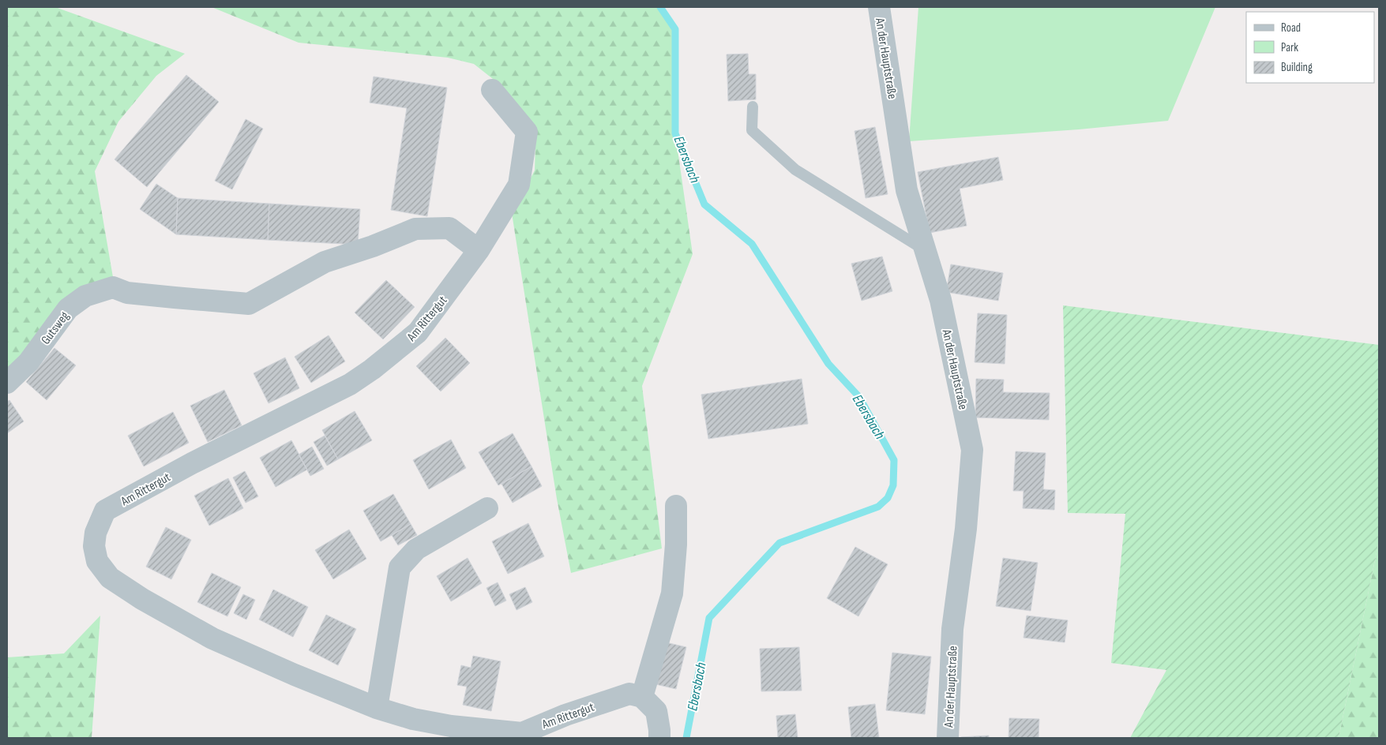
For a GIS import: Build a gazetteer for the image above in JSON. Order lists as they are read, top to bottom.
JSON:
{
  "streets": {
    "street": ["An der Hauptstraße", "Am Rittergut", "Gutsweg"]
  },
  "crossings": [
    ["Am Rittergut", "Gutsweg"]
  ],
  "water": ["Ebersbach"],
  "legend": ["Road", "Park", "Building"]
}
